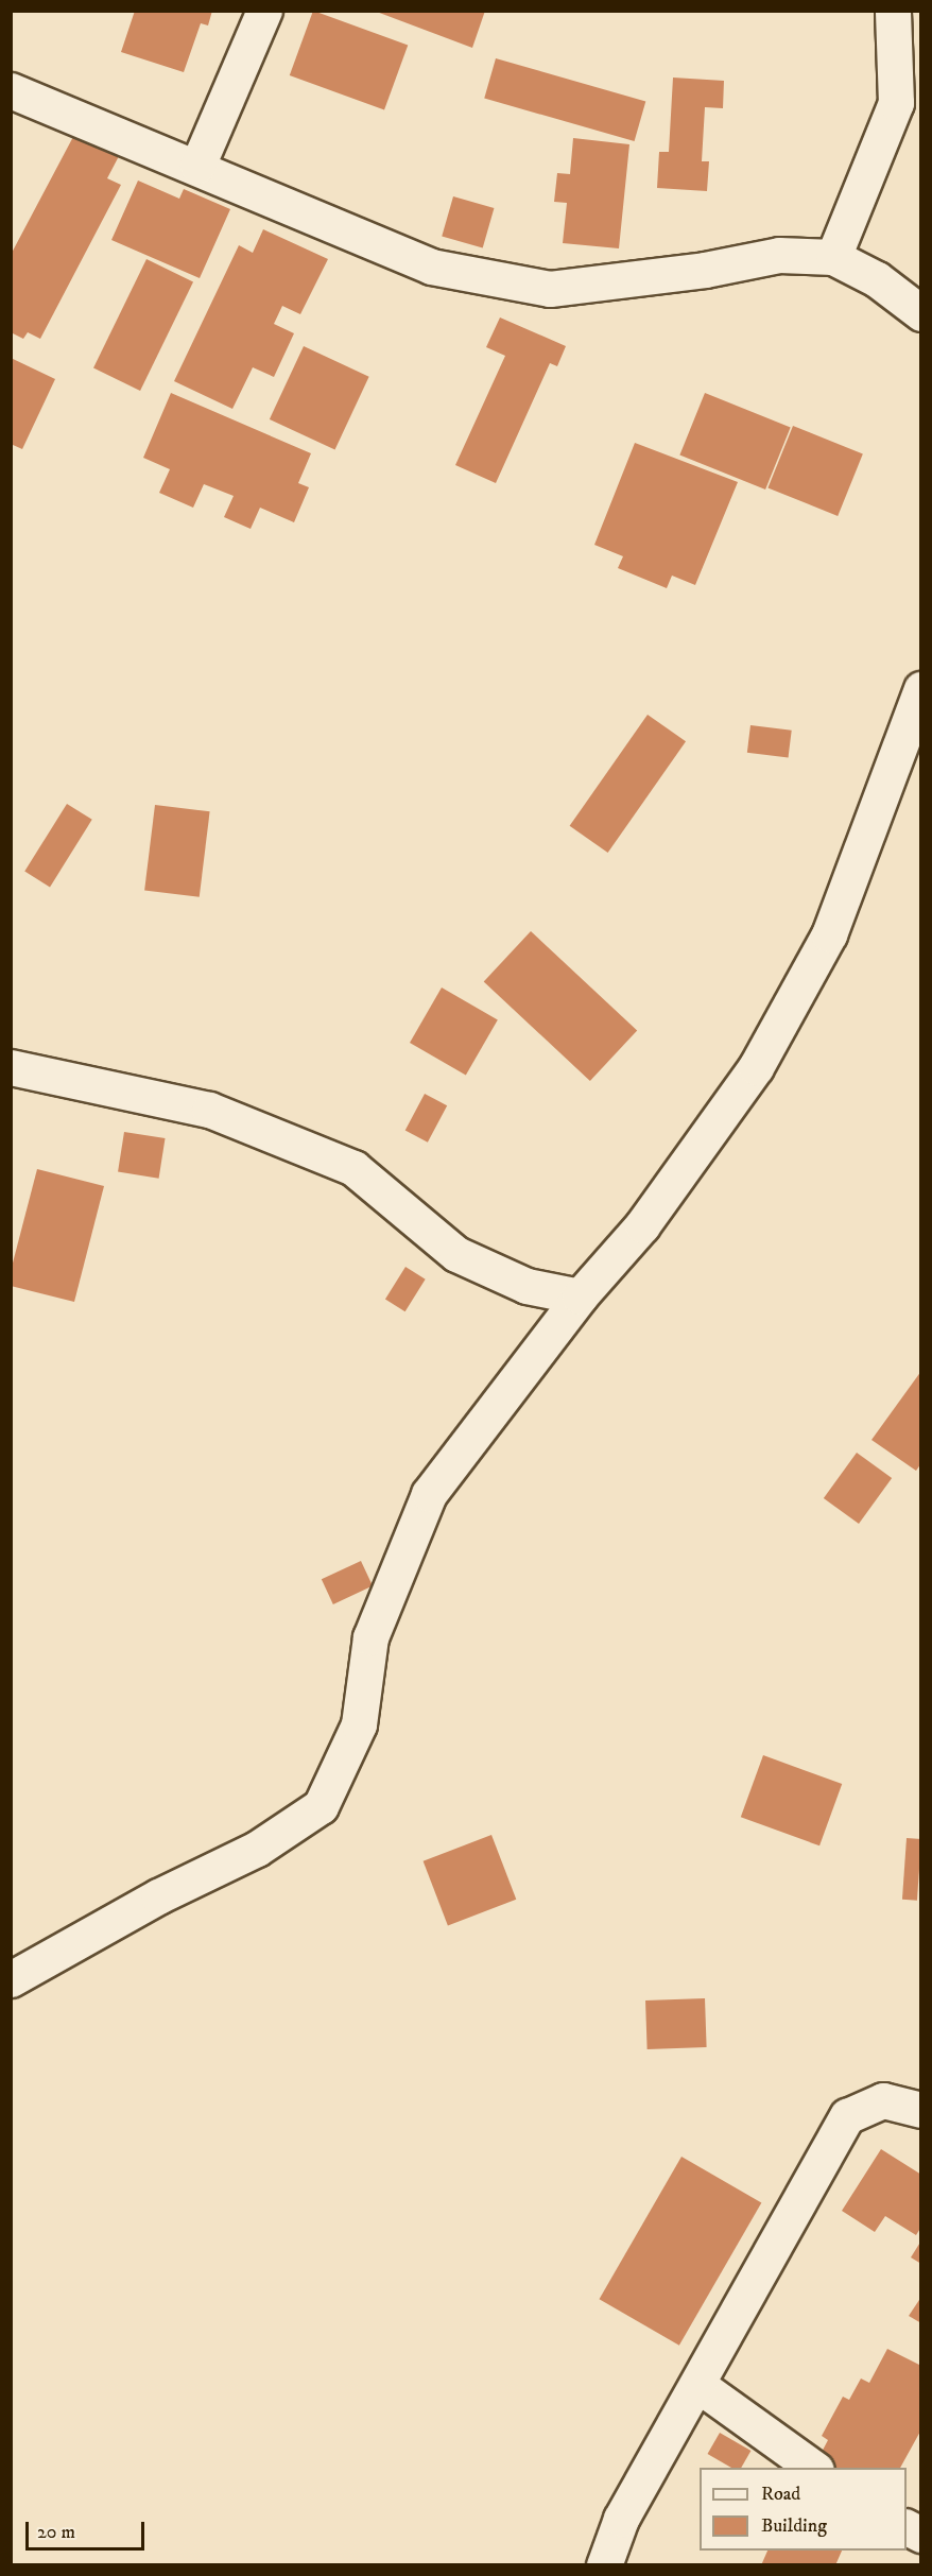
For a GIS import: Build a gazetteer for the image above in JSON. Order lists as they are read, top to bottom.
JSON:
{
  "legend": ["Road", "Building"],
  "scale_bar": "20 m"
}
